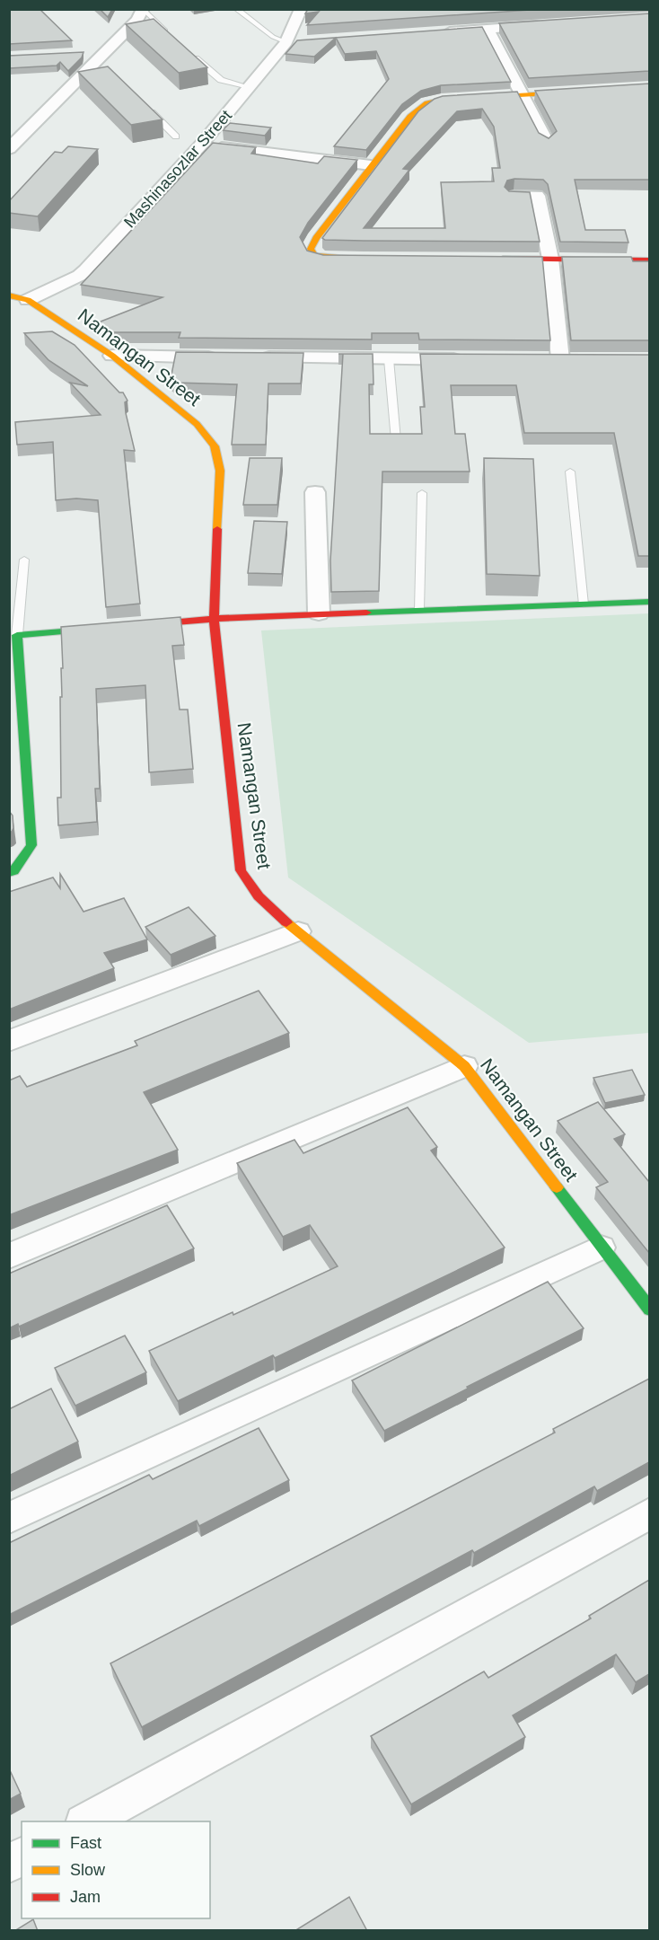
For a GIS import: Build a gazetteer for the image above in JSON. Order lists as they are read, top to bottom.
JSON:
{
  "streets": {
    "street": ["Mashinasozlar Street", "Namangan Street"]
  },
  "crossings": [
    ["Mashinasozlar Street", "Namangan Street"]
  ],
  "legend": ["Fast", "Slow", "Jam"]
}
